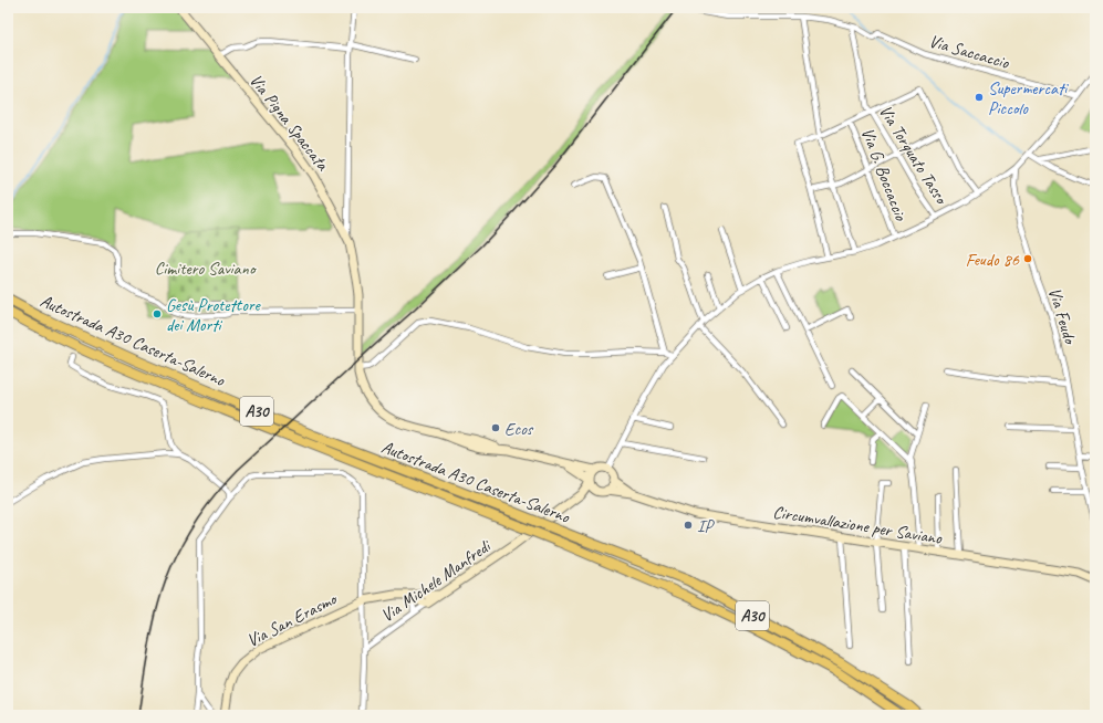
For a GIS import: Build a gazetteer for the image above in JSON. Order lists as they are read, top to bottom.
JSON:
{
  "streets": {
    "highway": ["Autostrada A30 Caserta-Salerno", "A30"],
    "main road": [
      "Via Pigna Spaccata",
      "Circumvallazione per Saviano",
      "Via Michele Manfredi",
      "Via San Erasmo"
    ],
    "street": [
      "Via Saccaccio",
      "Via Torquato Tasso",
      "Via G. Boccaccio",
      "Via Feudo"
    ]
  },
  "crossings": [
    ["Via Saccaccio", "Via Torquato Tasso"],
    ["Via Pigna Spaccata", "Circumvallazione per Saviano"],
    ["Via Michele Manfredi", "Via San Erasmo"]
  ],
  "parks": ["Cimitero Saviano"],
  "places": [
    "Supermercati Piccolo",
    "Feudo 86",
    "Gesù Protettore dei Morti",
    "Ecos",
    "IP"
  ]
}
